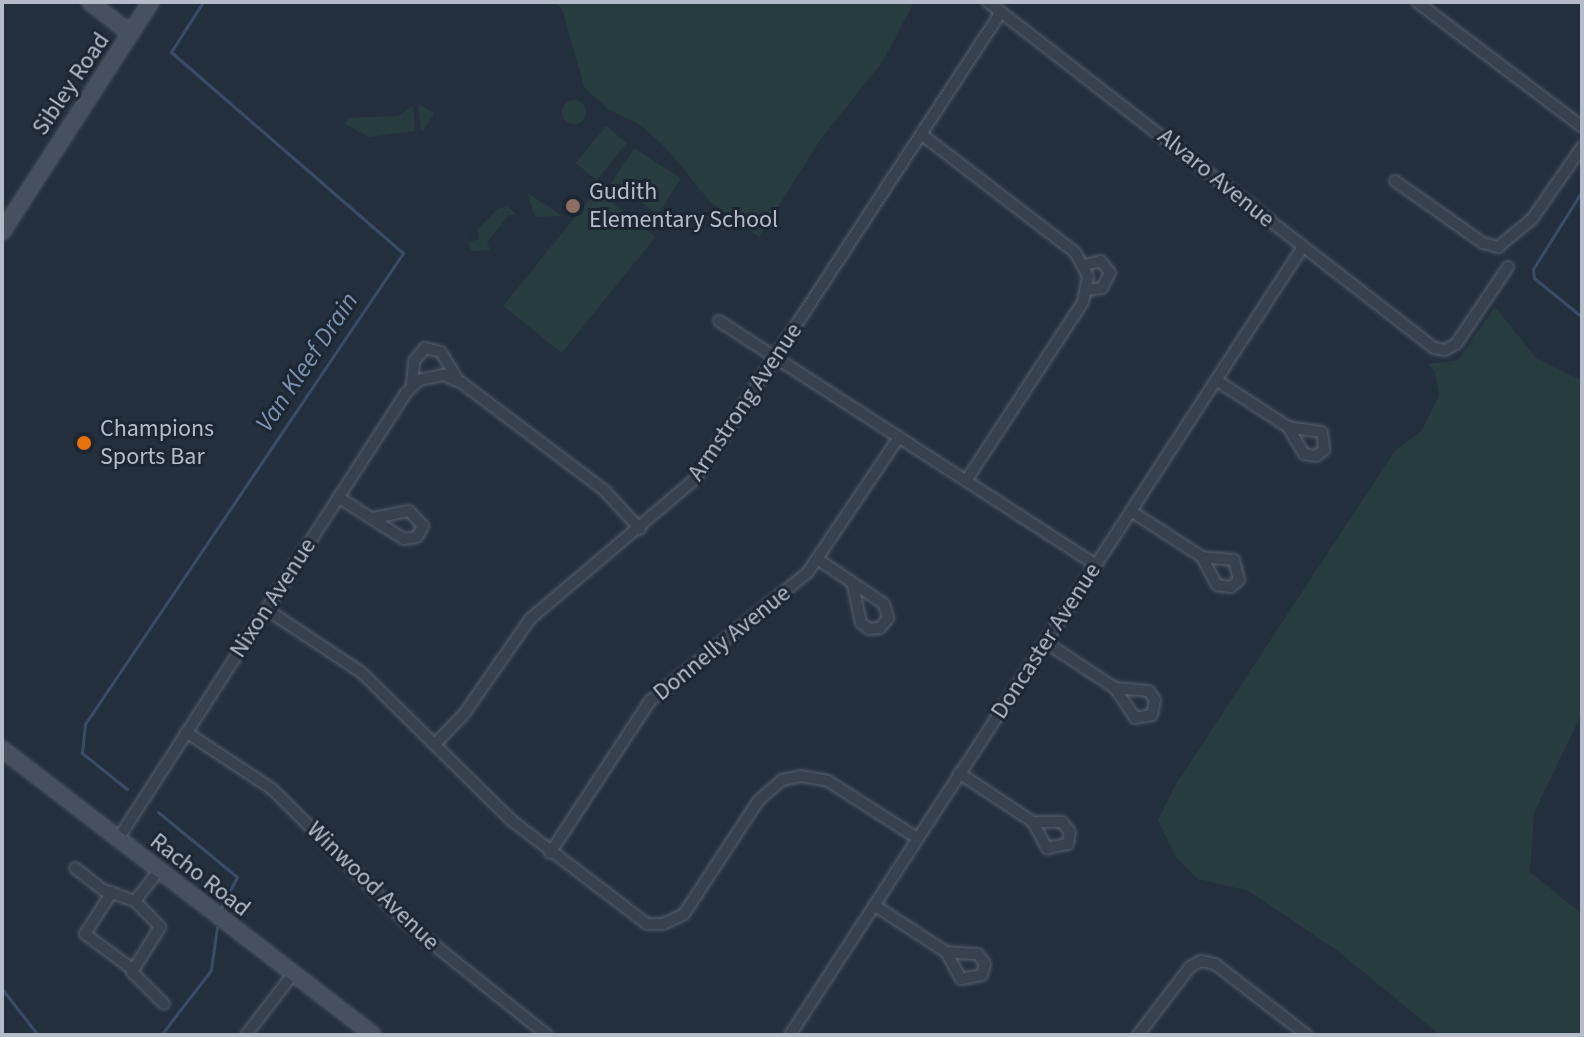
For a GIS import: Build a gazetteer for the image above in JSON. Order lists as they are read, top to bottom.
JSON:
{
  "streets": {
    "street": [
      "Sibley Road",
      "Alvaro Avenue",
      "Armstrong Avenue",
      "Nixon Avenue",
      "Doncaster Avenue",
      "Donnelly Avenue",
      "Racho Road",
      "Winwood Avenue"
    ]
  },
  "crossings": [
    ["Alvaro Avenue", "Armstrong Avenue"],
    ["Alvaro Avenue", "Doncaster Avenue"],
    ["Nixon Avenue", "Racho Road"],
    ["Nixon Avenue", "Winwood Avenue"]
  ],
  "water": ["Van Kleef Drain"],
  "places": ["Gudith Elementary School", "Champions Sports Bar"]
}
